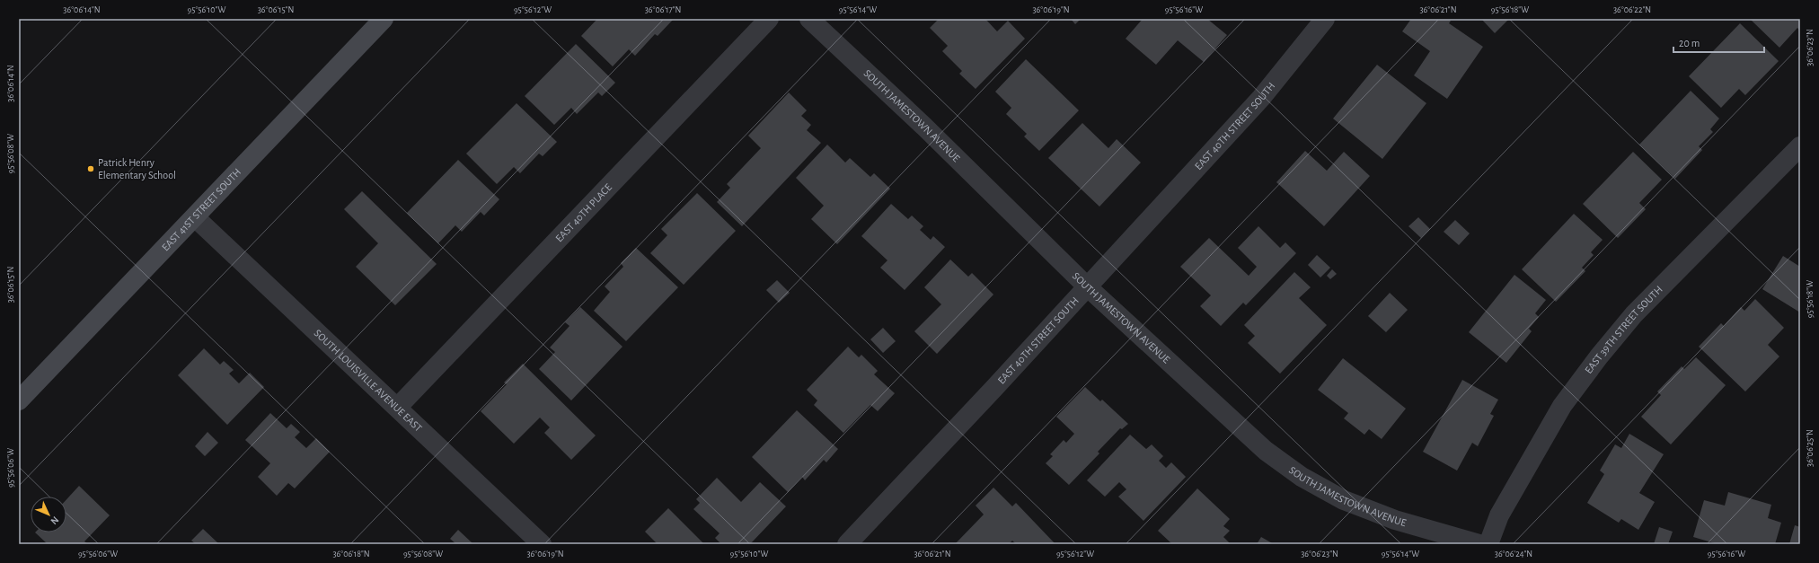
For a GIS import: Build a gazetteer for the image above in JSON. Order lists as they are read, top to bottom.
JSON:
{
  "streets": {
    "main road": ["EAST 41ST STREET SOUTH"],
    "street": [
      "SOUTH JAMESTOWN AVENUE",
      "EAST 40TH STREET SOUTH",
      "EAST 40TH PLACE",
      "EAST 39TH STREET SOUTH",
      "SOUTH LOUISVILLE AVENUE EAST"
    ]
  },
  "crossings": [
    ["SOUTH JAMESTOWN AVENUE", "EAST 40TH STREET SOUTH"],
    ["EAST 41ST STREET SOUTH", "SOUTH LOUISVILLE AVENUE EAST"],
    ["EAST 40TH PLACE", "SOUTH LOUISVILLE AVENUE EAST"]
  ],
  "places": ["Patrick Henry Elementary School"],
  "scale_bar": "20 m",
  "north": "bottom right",
  "coordinates": [
    "36°06'14\"N",
    "95°56'10\"W",
    "36°06'15\"N",
    "95°56'12\"W",
    "36°06'17\"N",
    "95°56'14\"W",
    "36°06'19\"N",
    "95°56'16\"W",
    "36°06'21\"N",
    "95°56'18\"W",
    "36°06'22\"N",
    "36°06'23\"N",
    "95°56'08\"W",
    "36°06'25\"N",
    "95°56'06\"W",
    "36°06'18\"N",
    "36°06'24\"N"
  ]
}
